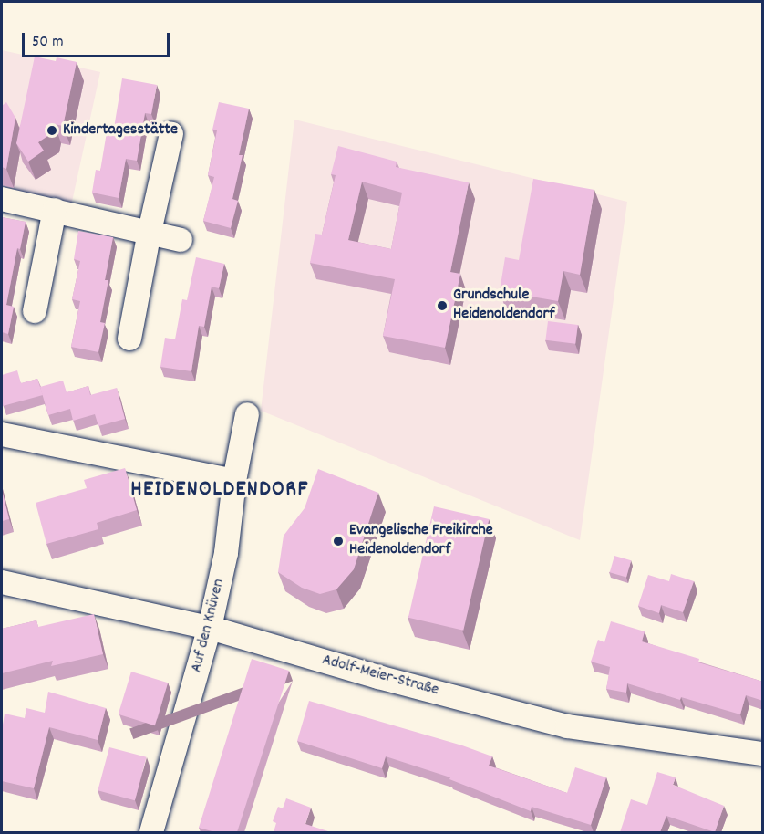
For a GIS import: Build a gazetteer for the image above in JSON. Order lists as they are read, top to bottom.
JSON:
{
  "streets": {
    "street": ["Auf den Knüven", "Adolf-Meier-Straße"]
  },
  "crossings": [
    ["Auf den Knüven", "Adolf-Meier-Straße"]
  ],
  "districts": ["HEIDENOLDENDORF"],
  "places": ["Kindertagesstätte", "Grundschule Heidenoldendorf", "Evangelische Freikirche Heidenoldendorf"],
  "scale_bar": "50 m"
}
